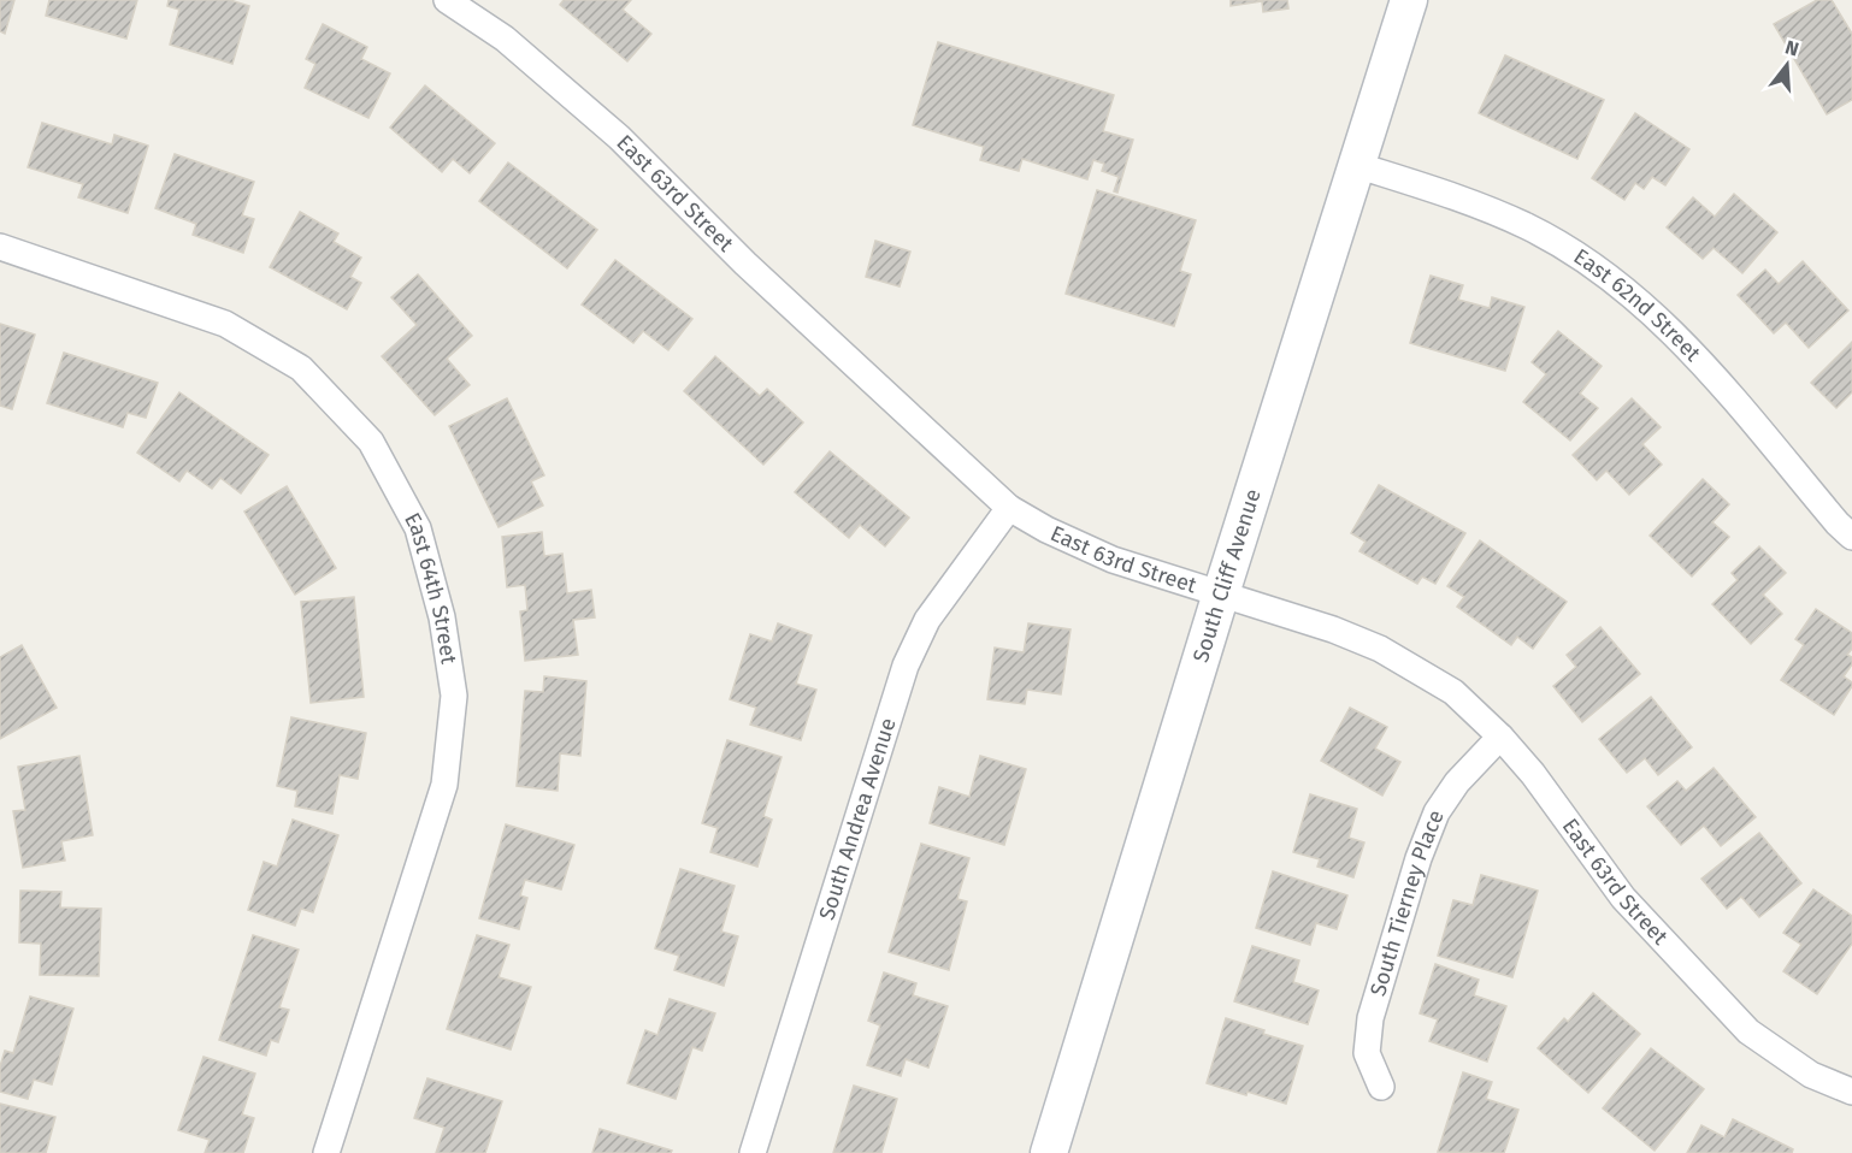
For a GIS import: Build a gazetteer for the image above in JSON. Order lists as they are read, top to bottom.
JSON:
{
  "streets": {
    "main road": ["South Cliff Avenue"],
    "street": [
      "East 63rd Street",
      "East 62nd Street",
      "East 64th Street",
      "South Andrea Avenue",
      "South Tierney Place"
    ]
  },
  "crossings": [
    ["East 63rd Street", "South Cliff Avenue"],
    ["East 63rd Street", "South Andrea Avenue"],
    ["East 63rd Street", "South Tierney Place"],
    ["East 62nd Street", "South Cliff Avenue"]
  ],
  "north": "top"
}
